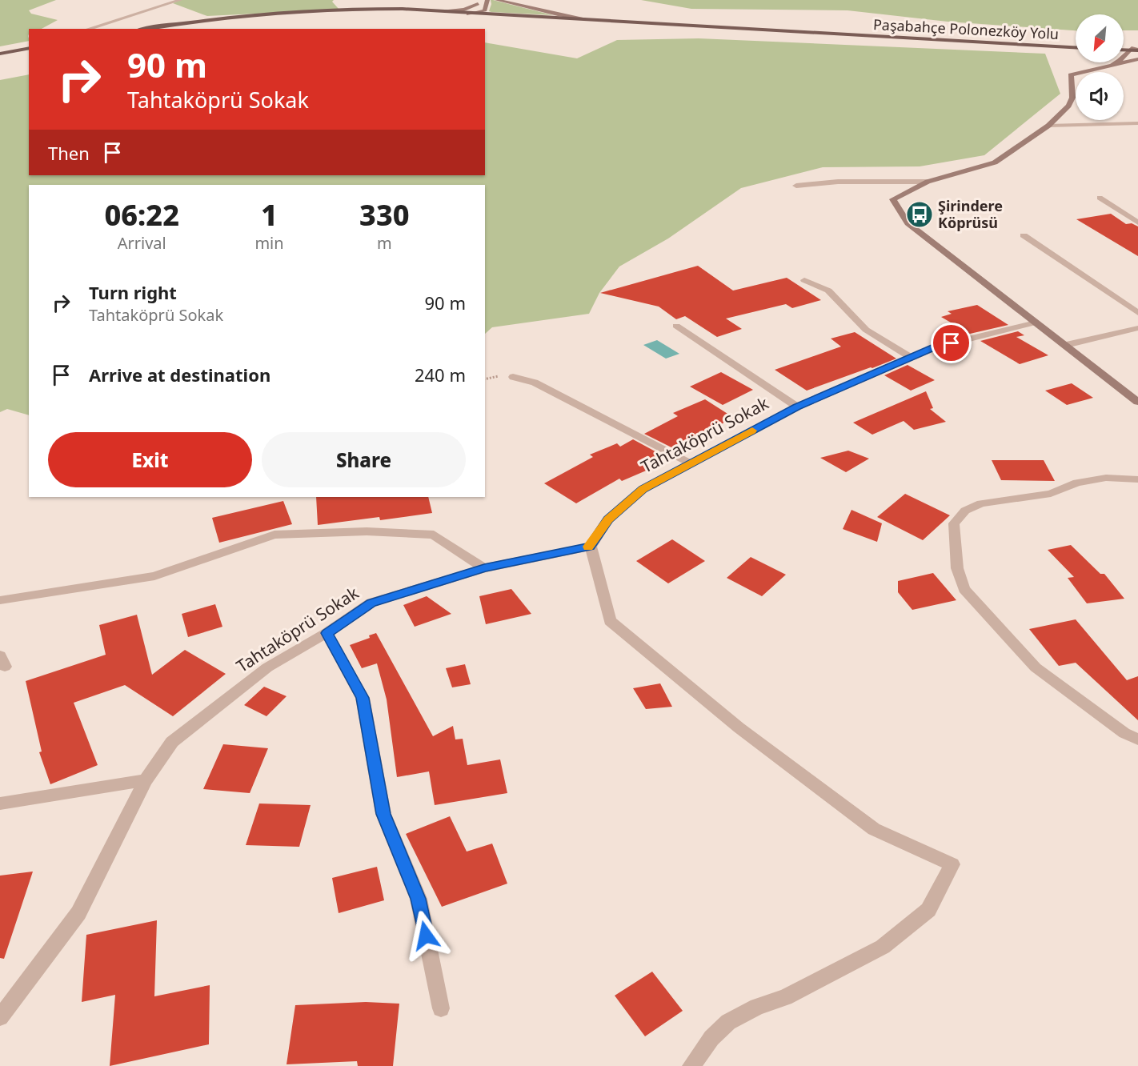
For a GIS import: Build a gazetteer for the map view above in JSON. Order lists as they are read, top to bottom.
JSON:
{
  "streets": {
    "main road": ["Paşabahçe Polonezköy Yolu"],
    "street": ["Tahtaköprü Sokak"]
  },
  "places": {
    "bus stop": ["Şirindere Köprüsü"]
  },
  "north": "bottom left",
  "page": {
    "turn": ["90 m", "Tahtaköprü Sokak"],
    "then": "Then",
    "eta": [
      "06:22",
      "Arrival",
      "1",
      "min",
      "330",
      "m"
    ],
    "list": [
      {
        "name": "Turn right",
        "note": "Tahtaköprü Sokak",
        "value": "90 m"
      },
      {
        "name": "Arrive at destination",
        "value": "240 m"
      }
    ],
    "buttons": ["Exit", "Share"]
  }
}
